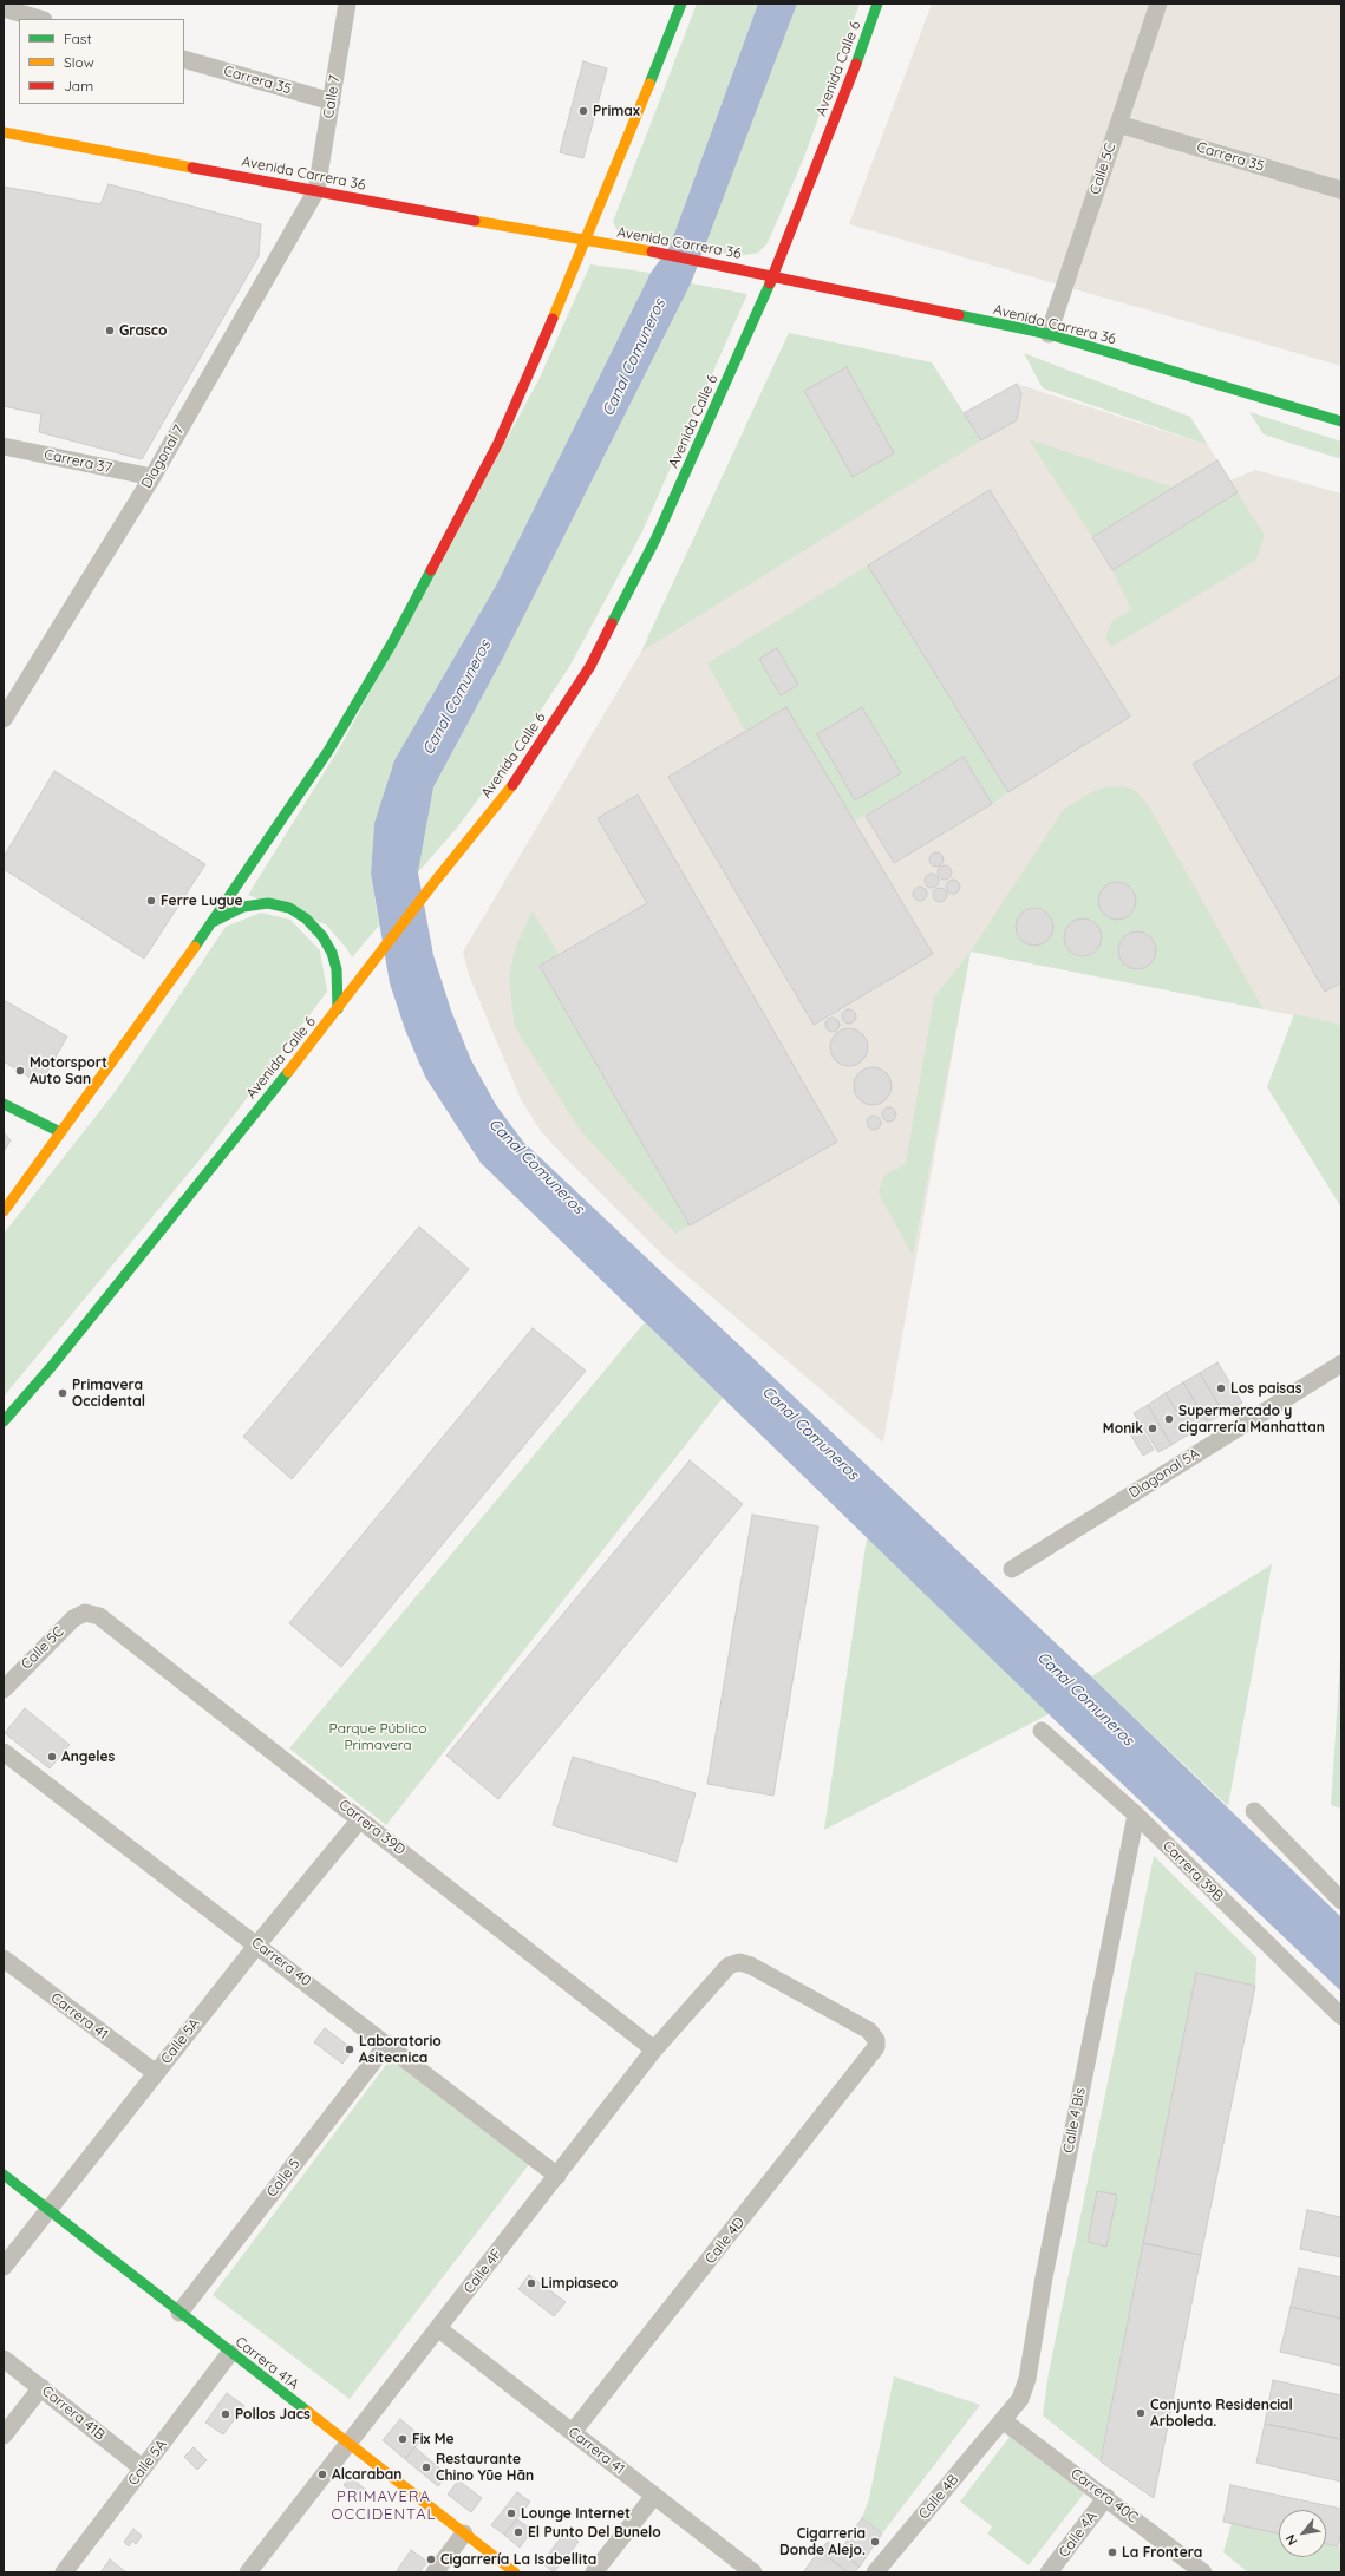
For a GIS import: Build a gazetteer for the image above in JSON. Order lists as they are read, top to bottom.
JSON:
{
  "streets": {
    "main road": ["Avenida Calle 6", "Avenida Carrera 36", "Carrera 41A"],
    "street": [
      "Carrera 35",
      "Calle 7",
      "Calle 5C",
      "Diagonal 7",
      "Carrera 37",
      "Diagonal 5A",
      "Carrera 39D",
      "Carrera 39B",
      "Carrera 40",
      "Carrera 41",
      "Calle 5A",
      "Calle 4 Bis",
      "Calle 5",
      "Calle 4D",
      "Calle 4F",
      "Carrera 41B",
      "Carrera 40C",
      "Calle 4B",
      "Calle 4A"
    ]
  },
  "crossings": [
    ["Avenida Calle 6", "Avenida Carrera 36"],
    ["Carrera 35", "Calle 7"],
    ["Carrera 35", "Calle 5C"],
    ["Calle 7", "Avenida Carrera 36"],
    ["Calle 7", "Diagonal 7"],
    ["Calle 5C", "Avenida Carrera 36"],
    ["Calle 5C", "Carrera 39D"],
    ["Avenida Carrera 36", "Diagonal 7"],
    ["Diagonal 7", "Carrera 37"],
    ["Carrera 39D", "Calle 5A"],
    ["Carrera 39D", "Calle 4F"],
    ["Carrera 39B", "Calle 4 Bis"],
    ["Carrera 40", "Calle 5A"],
    ["Carrera 40", "Calle 5"],
    ["Carrera 40", "Calle 4F"],
    ["Carrera 41", "Calle 5A"],
    ["Carrera 41", "Calle 4D"],
    ["Carrera 41", "Calle 4F"],
    ["Calle 5A", "Carrera 41A"],
    ["Calle 5A", "Carrera 41B"],
    ["Calle 4 Bis", "Carrera 40C"],
    ["Calle 4 Bis", "Calle 4B"],
    ["Calle 5", "Carrera 41A"],
    ["Calle 4D", "Calle 4F"],
    ["Calle 4F", "Carrera 41A"],
    ["Carrera 40C", "Calle 4B"],
    ["Carrera 40C", "Calle 4A"]
  ],
  "districts": ["PRIMAVERA OCCIDENTAL"],
  "water": ["Canal Comuneros"],
  "parks": ["Parque Público Primavera"],
  "places": [
    "Primax",
    "Grasco",
    "Ferre Lugue",
    "Motorsport Auto San",
    "Los paisas",
    "Primavera Occidental",
    "Supermercado y cigarrería Manhattan",
    "Monik",
    "Angeles",
    "Laboratorio Asitecnica",
    "Limpiaseco",
    "Conjunto Residencial Arboleda.",
    "Pollos Jacs",
    "Fix Me",
    "Restaurante Chino Yūe Hān",
    "Alcaraban",
    "Lounge Internet",
    "El Punto Del Bunelo",
    "Cigarreria Donde Alejo.",
    "La Frontera",
    "Cigarrería La Isabellita"
  ],
  "legend": ["Fast", "Slow", "Jam"],
  "north": "bottom left"
}
